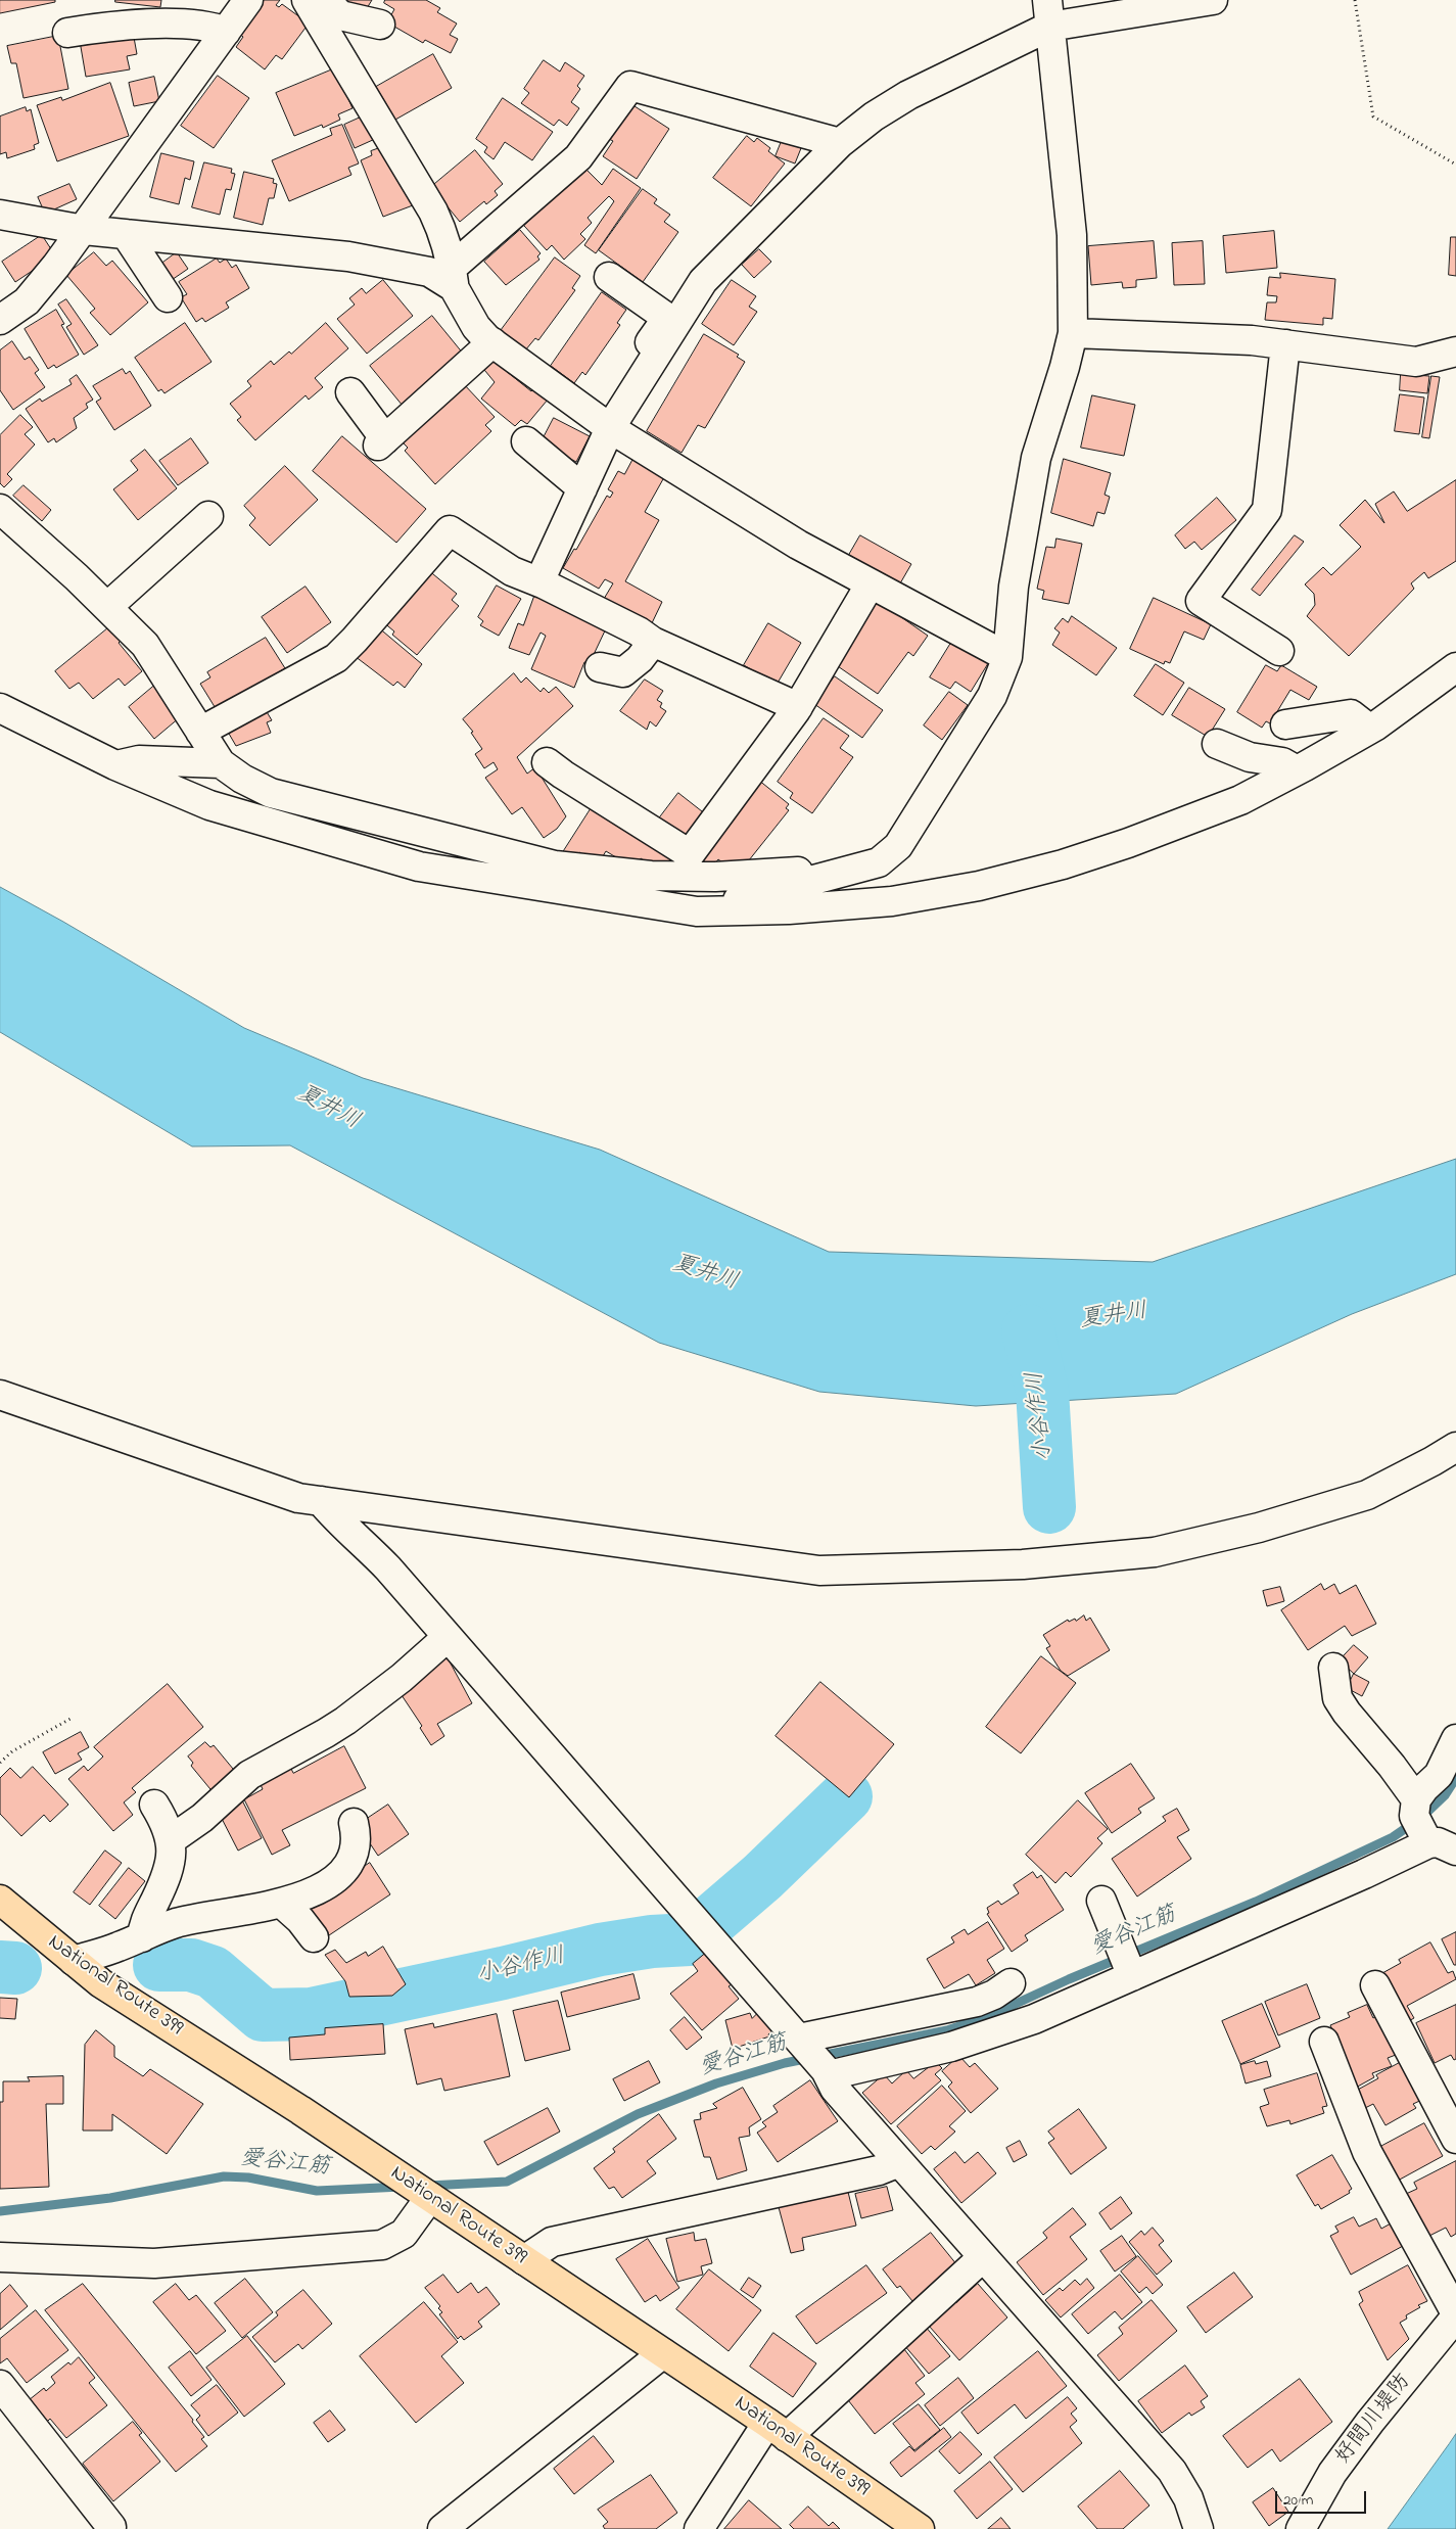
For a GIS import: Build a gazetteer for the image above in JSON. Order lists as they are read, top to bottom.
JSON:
{
  "streets": {
    "highway": ["National Route 399"],
    "street": ["好間川堤防"]
  },
  "water": ["夏井川", "小谷作川", "愛谷江筋"],
  "scale_bar": "20 m"
}
